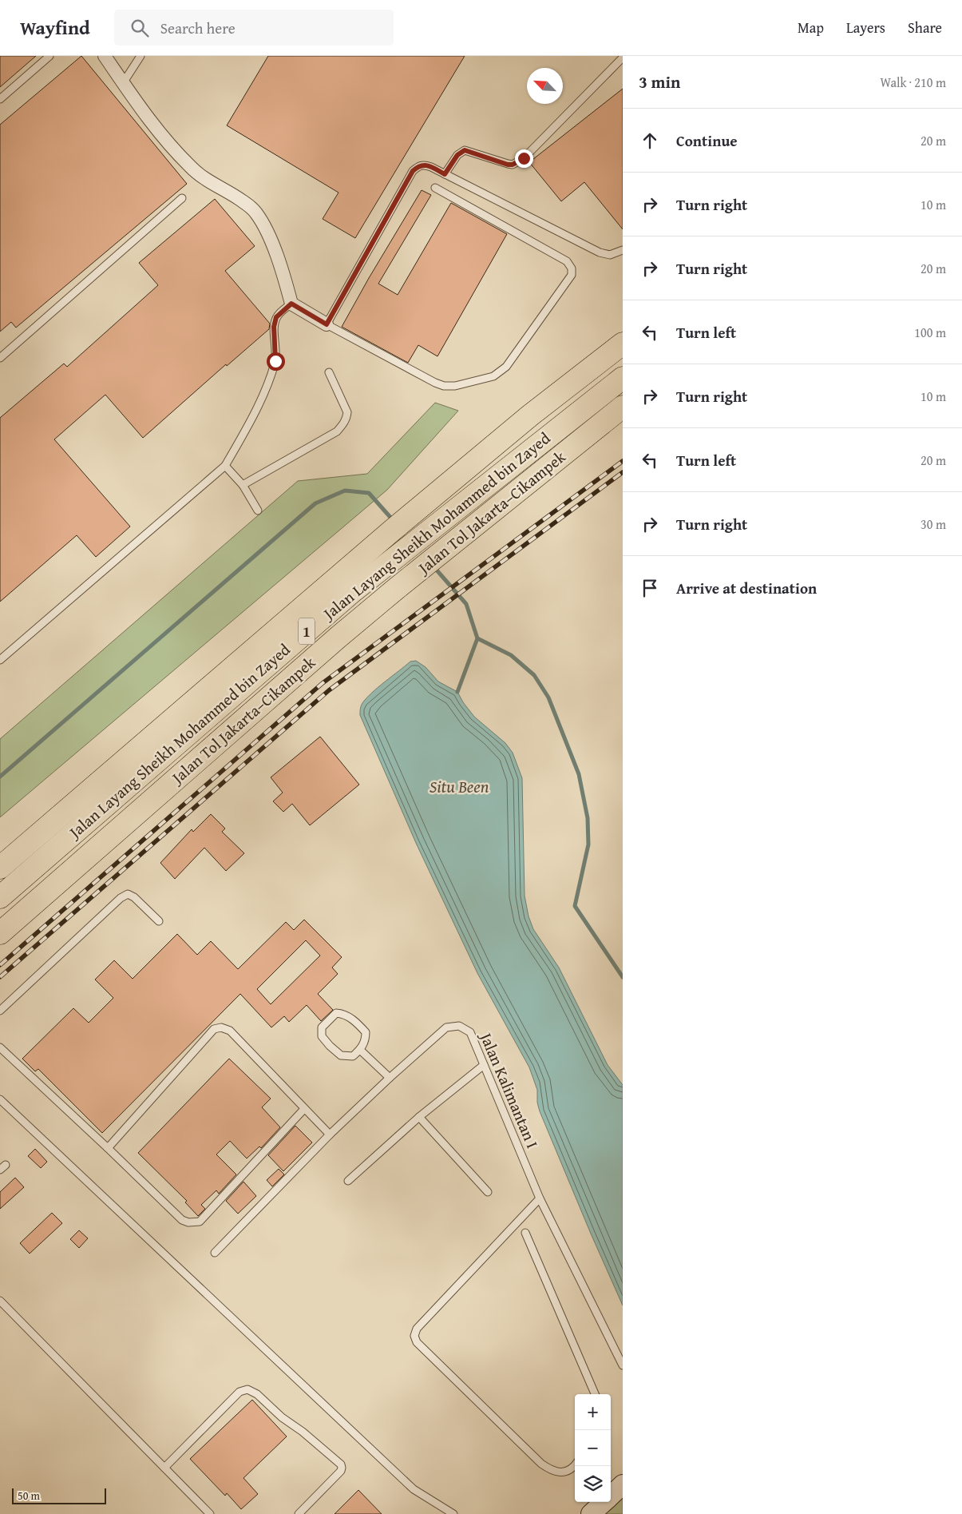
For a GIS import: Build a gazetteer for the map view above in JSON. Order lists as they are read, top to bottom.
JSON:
{
  "streets": {
    "highway": ["Jalan Tol Jakarta–Cikampek", "Jalan Layang Sheikh Mohammed bin Zayed", "1"],
    "lane": ["Jalan Kalimantan I"]
  },
  "water": ["Situ Been"],
  "scale_bar": "50 m",
  "north": "top left",
  "page": {
    "header": "Wayfind",
    "search": "Search here",
    "nav": ["Map", "Layers", "Share"],
    "heading": ["3 min", "Walk · 210 m"],
    "list": [
      ["Continue", "20 m"],
      ["Turn right", "10 m"],
      ["Turn right", "20 m"],
      ["Turn left", "100 m"],
      ["Turn right", "10 m"],
      ["Turn left", "20 m"],
      ["Turn right", "30 m"],
      "Arrive at destination"
    ],
    "map_buttons": ["+", "−"],
    "scale": "50 m"
  }
}
